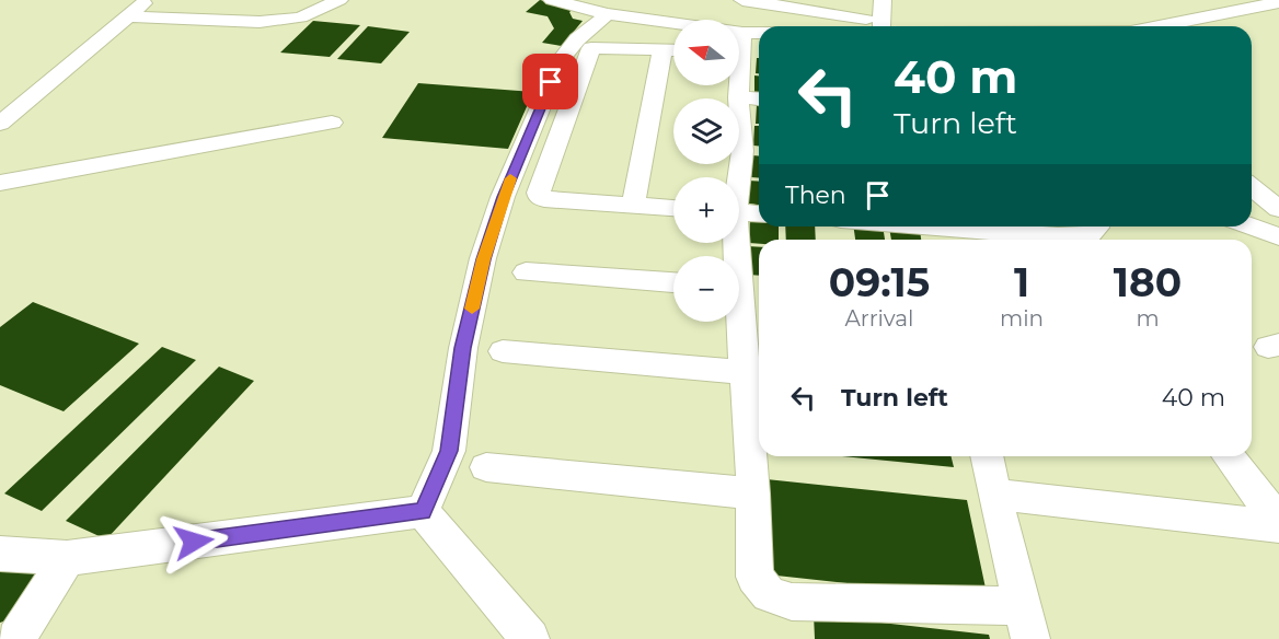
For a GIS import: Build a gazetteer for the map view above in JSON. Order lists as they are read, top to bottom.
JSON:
{
  "north": "left",
  "page": {
    "map_buttons": ["+", "−"],
    "turn": ["40 m", "Turn left"],
    "then": "Then",
    "eta": [
      "09:15",
      "Arrival",
      "1",
      "min",
      "180",
      "m"
    ],
    "list": [
      {
        "name": "Turn left",
        "value": "40 m"
      }
    ]
  }
}
